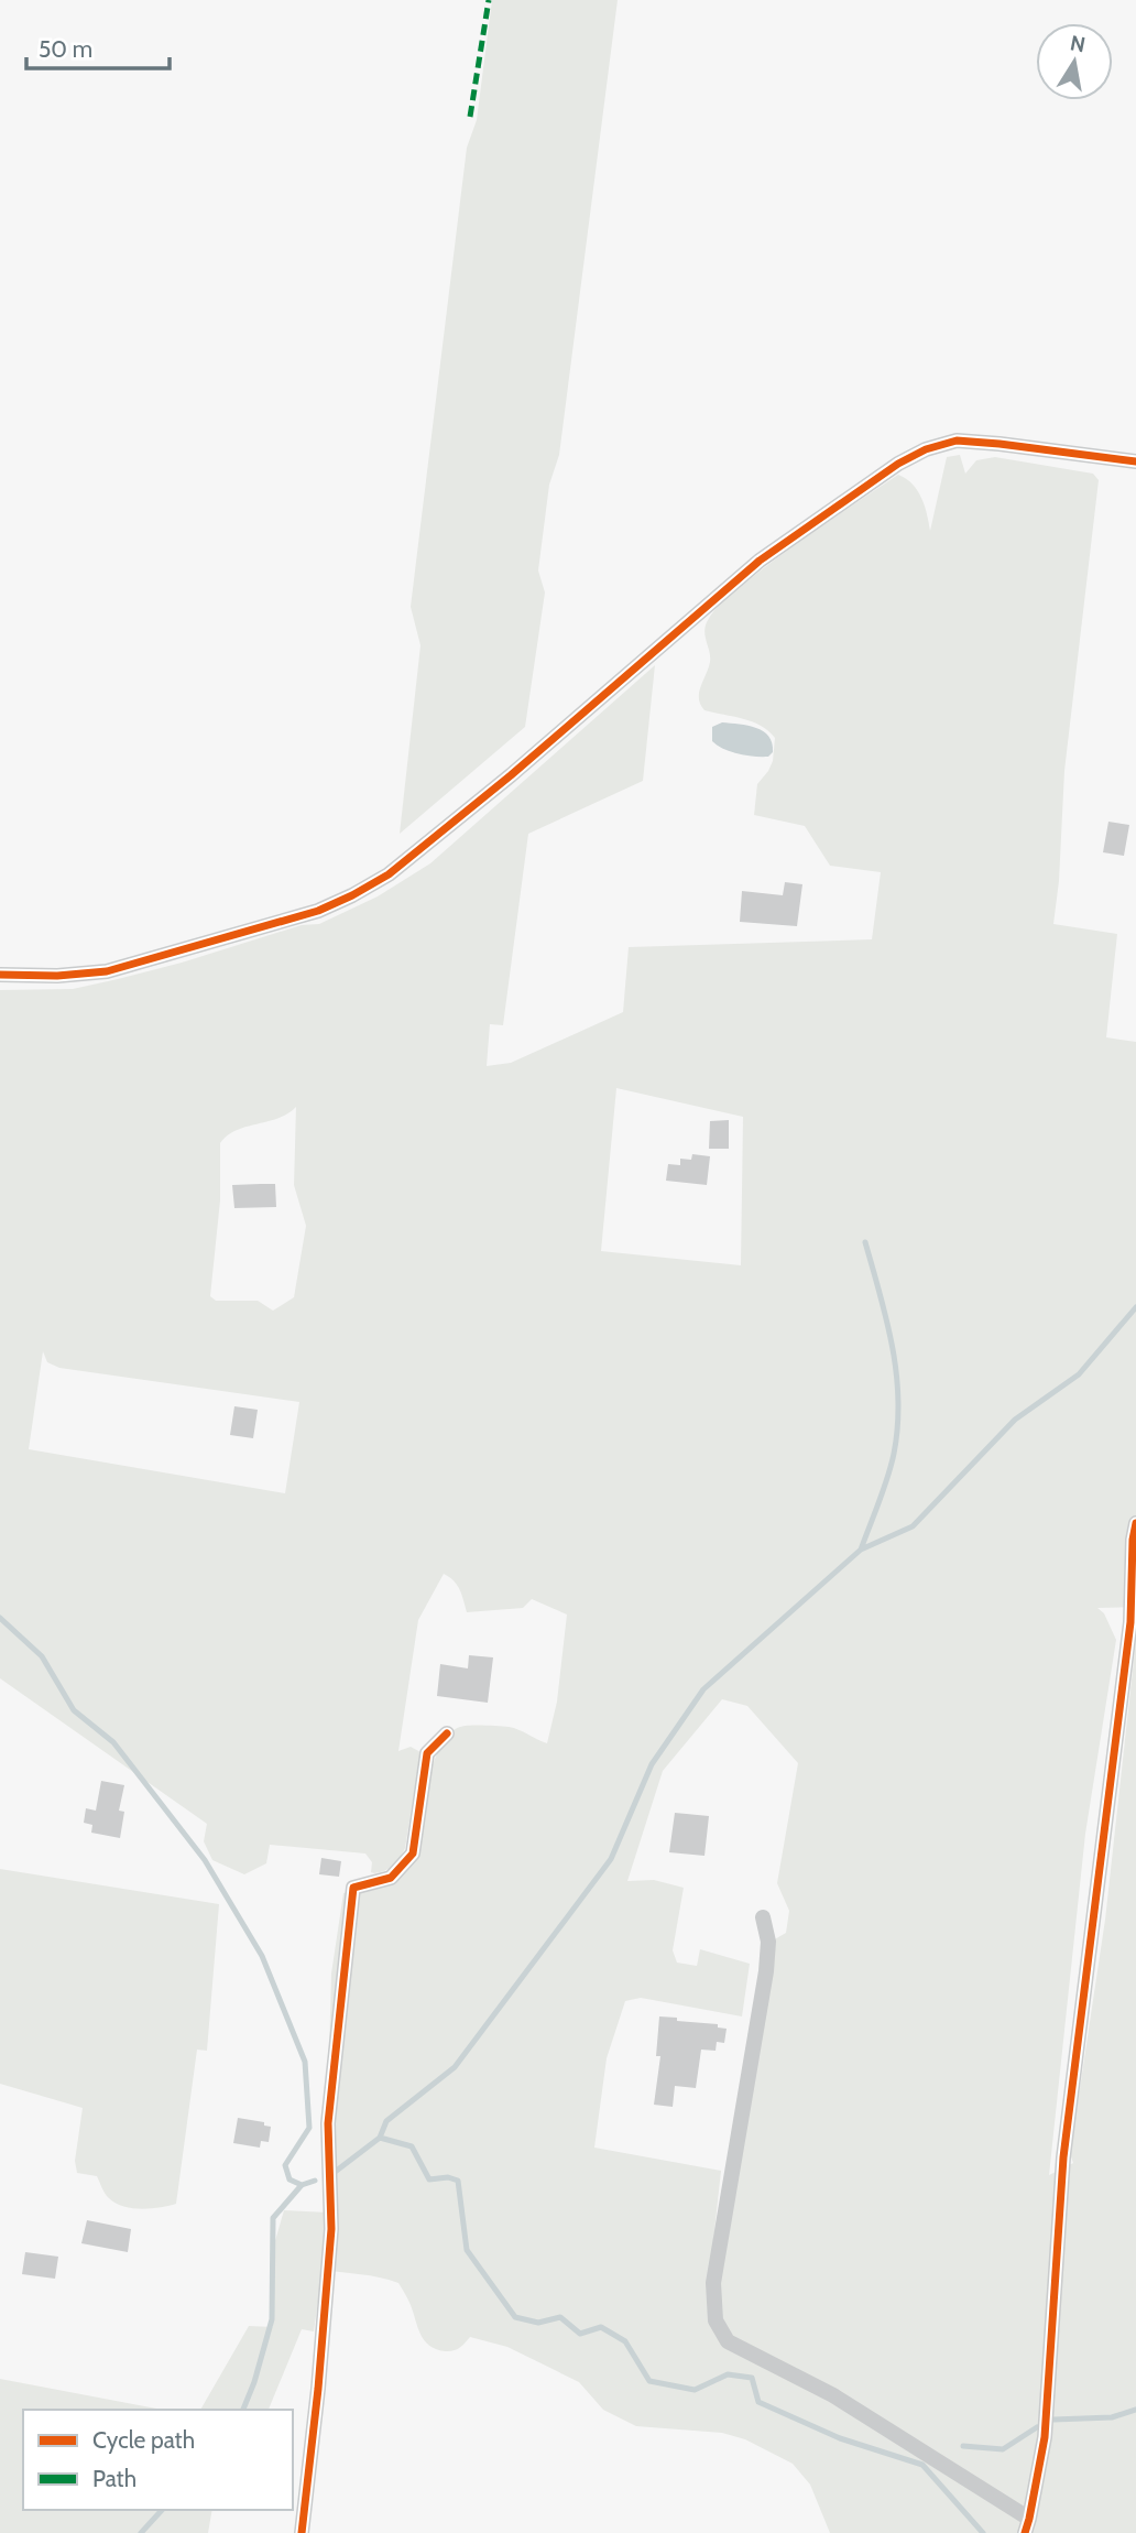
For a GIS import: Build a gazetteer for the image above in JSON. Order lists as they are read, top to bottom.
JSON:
{
  "legend": ["Cycle path", "Path"],
  "scale_bar": "50 m",
  "north": "top"
}
